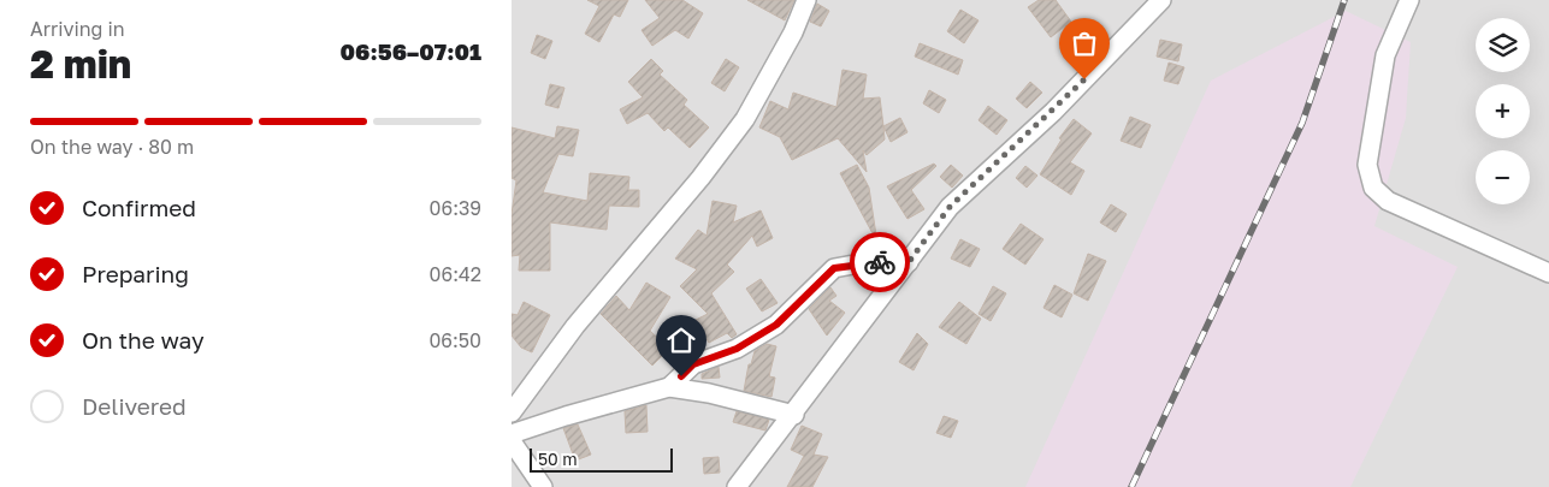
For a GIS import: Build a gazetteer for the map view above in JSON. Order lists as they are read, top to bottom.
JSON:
{
  "scale_bar": "50 m",
  "page": {
    "heading": ["2 min", "Arriving in", "06:56–07:01"],
    "map_buttons": ["+", "−"],
    "bar": "On the way · 80 m",
    "list": [
      ["Confirmed", "06:39"],
      ["Preparing", "06:42"],
      ["On the way", "06:50"],
      "Delivered"
    ],
    "scale": "50 m"
  }
}
